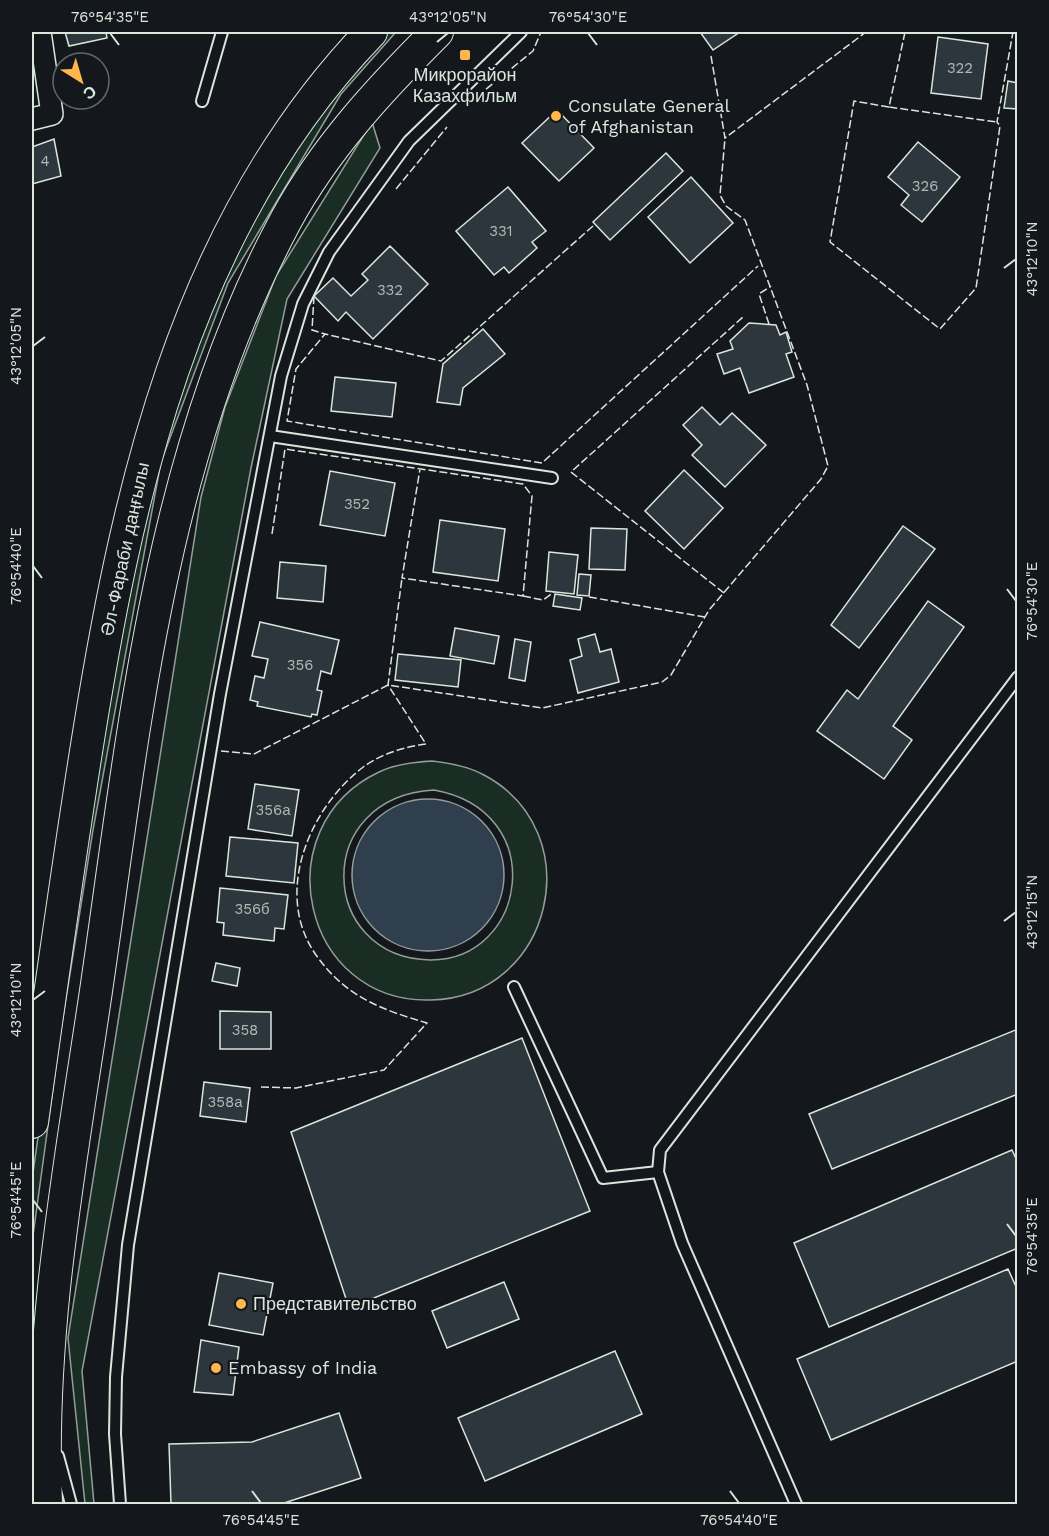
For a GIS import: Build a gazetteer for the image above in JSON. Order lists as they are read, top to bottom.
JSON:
{
  "streets": {
    "main road": ["Әл-Фараби даңғылы"]
  },
  "places": {
    "transit": ["Микрорайон Казахфильм"],
    "other": ["Consulate General of Afghanistan", "Представительство", "Embassy of India"]
  },
  "house_numbers": [
    "322",
    "4",
    "326",
    "331",
    "332",
    "352",
    "356",
    "356а",
    "356б",
    "358",
    "358а"
  ],
  "north": "bottom right",
  "coordinates": [
    "76°54'35\"E",
    "43°12'05\"N",
    "76°54'30\"E",
    "43°12'10\"N",
    "76°54'40\"E",
    "43°12'15\"N",
    "76°54'45\"E"
  ]
}
